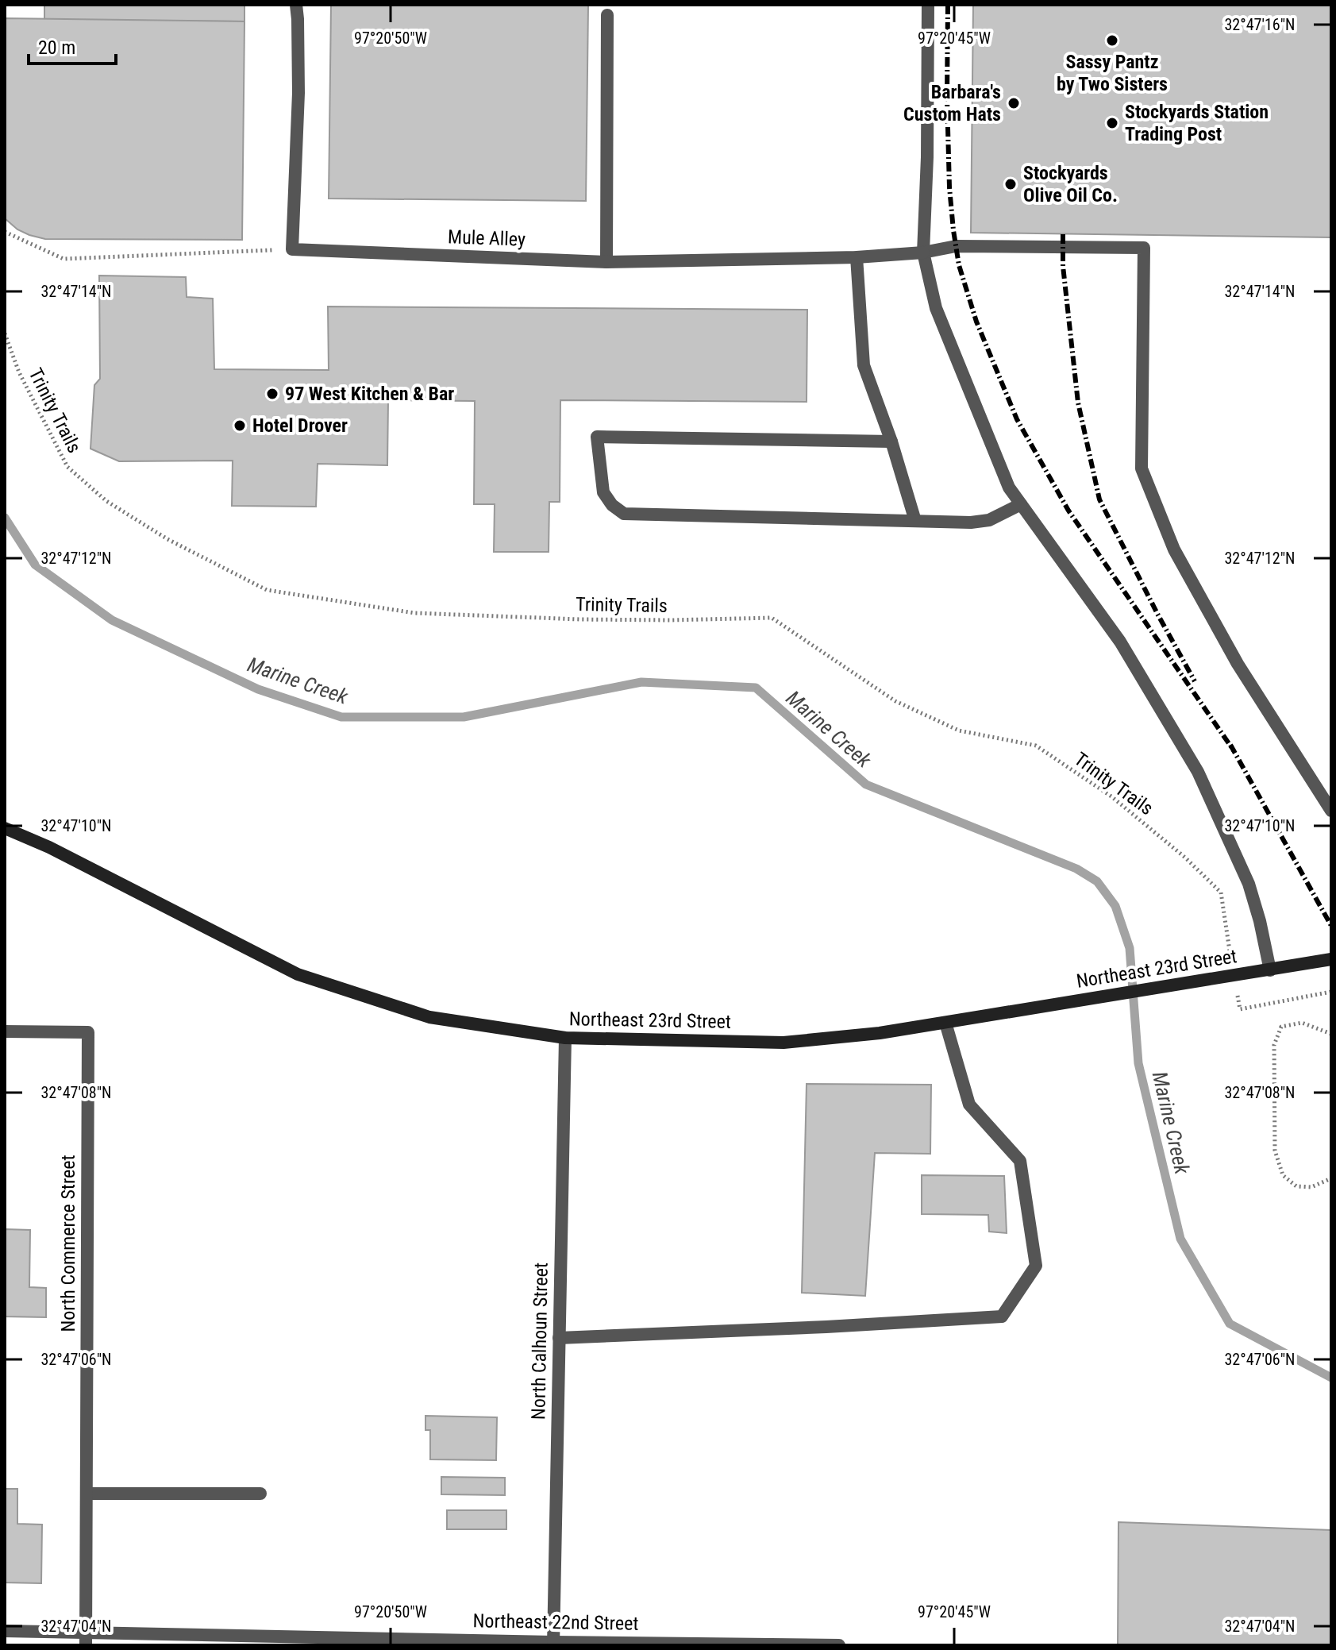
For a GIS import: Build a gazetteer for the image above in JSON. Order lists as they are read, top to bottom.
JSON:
{
  "streets": {
    "main road": ["Northeast 23rd Street"],
    "street": [
      "Mule Alley",
      "North Commerce Street",
      "North Calhoun Street",
      "Northeast 22nd Street"
    ],
    "path": ["Trinity Trails"]
  },
  "crossings": [
    ["Northeast 23rd Street", "North Calhoun Street"],
    ["North Commerce Street", "Northeast 22nd Street"],
    ["North Calhoun Street", "Northeast 22nd Street"]
  ],
  "water": ["Marine Creek"],
  "places": [
    "Sassy Pantz by Two Sisters",
    "Barbara's Custom Hats",
    "Stockyards Station Trading Post",
    "Stockyards Olive Oil Co.",
    "97 West Kitchen & Bar",
    "Hotel Drover"
  ],
  "scale_bar": "20 m",
  "coordinates": [
    "32°47'16\"N",
    "97°20'50\"W",
    "97°20'45\"W",
    "32°47'14\"N",
    "32°47'12\"N",
    "32°47'10\"N",
    "32°47'08\"N",
    "32°47'06\"N",
    "32°47'04\"N"
  ]
}
